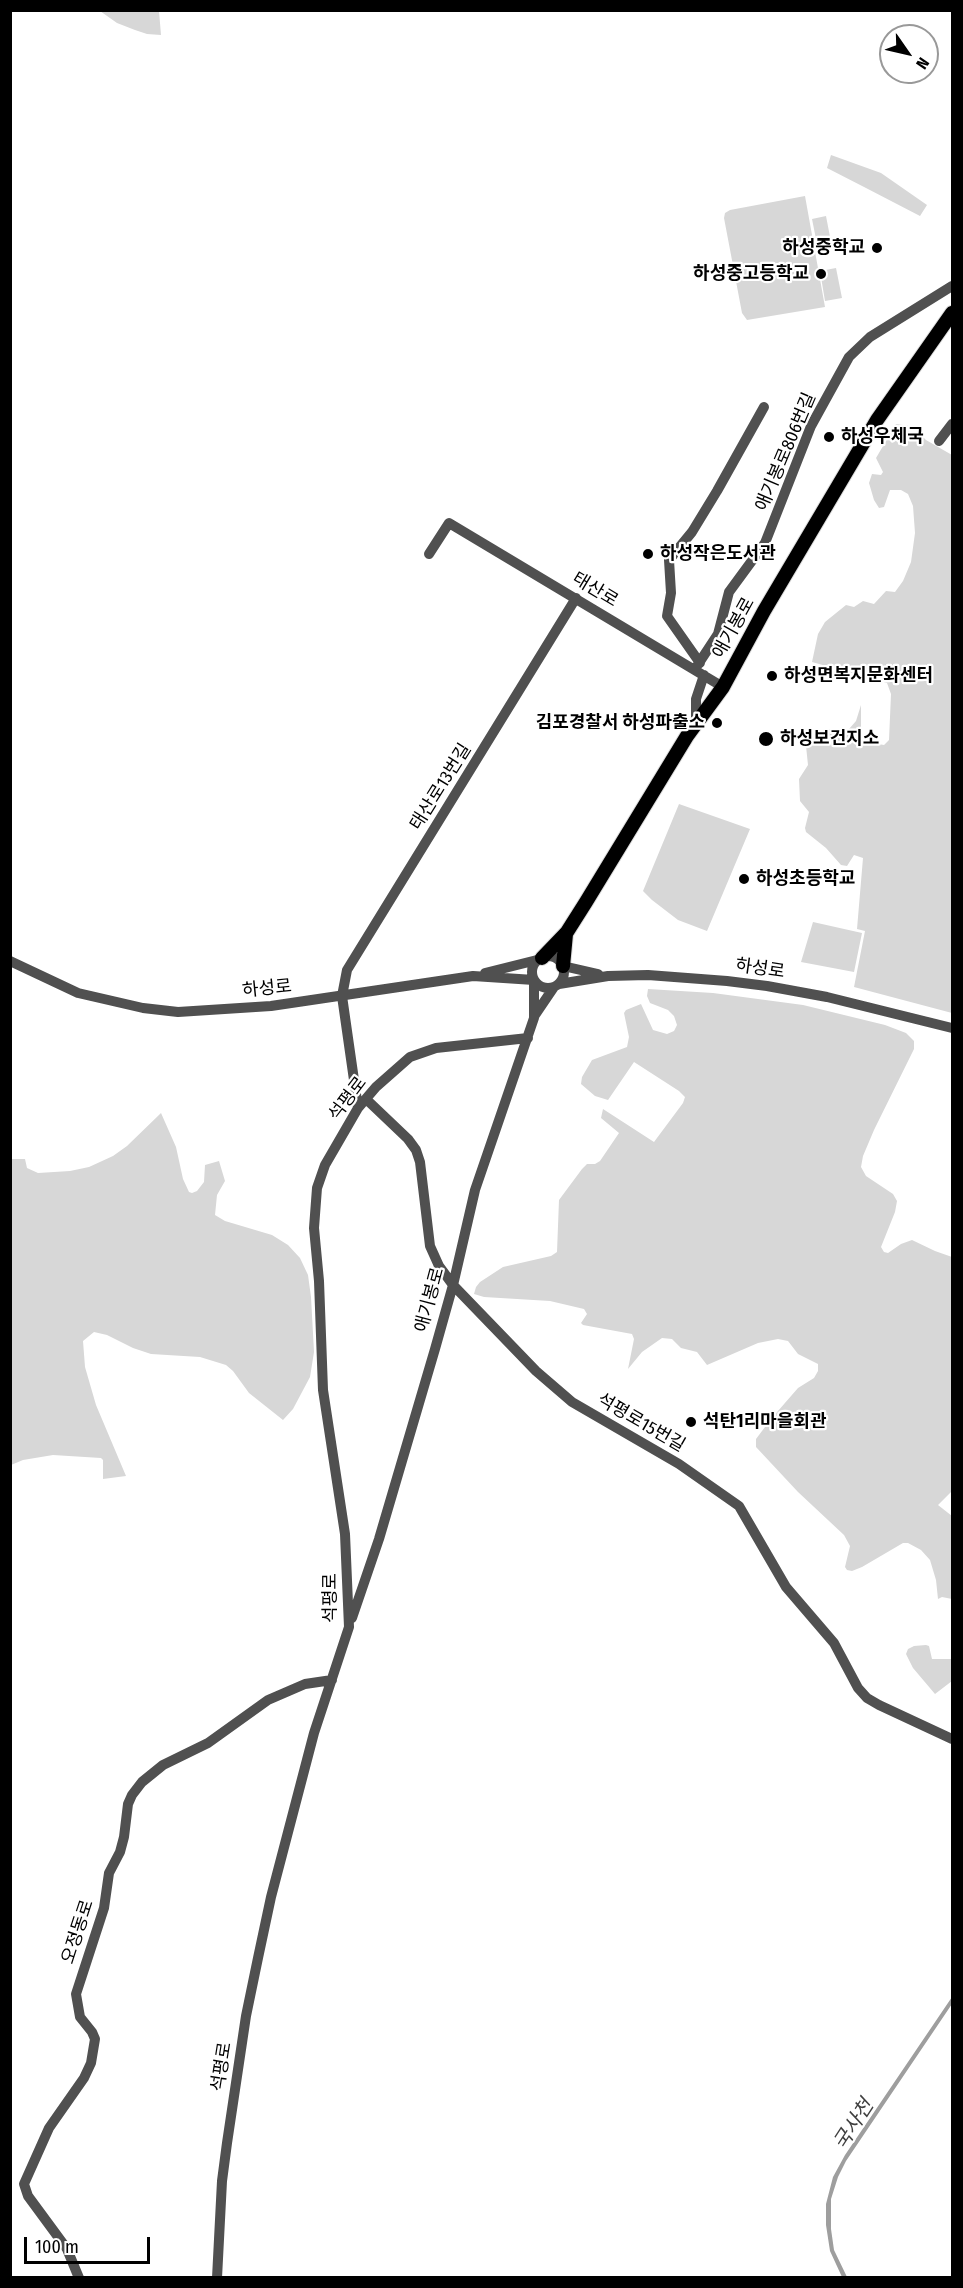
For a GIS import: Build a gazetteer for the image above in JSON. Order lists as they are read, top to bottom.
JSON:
{
  "streets": {
    "main road": ["애기봉로"],
    "street": [
      "애기봉로806번길",
      "태산로",
      "태산로13번길",
      "하성로",
      "석평로",
      "석평로15번길",
      "오정동로"
    ]
  },
  "crossings": [
    ["애기봉로806번길", "태산로"],
    ["애기봉로806번길", "애기봉로"],
    ["태산로", "애기봉로"],
    ["태산로", "태산로13번길"],
    ["애기봉로", "하성로"],
    ["애기봉로", "석평로"],
    ["애기봉로", "석평로15번길"],
    ["태산로13번길", "하성로"],
    ["석평로", "석평로15번길"],
    ["석평로", "오정동로"]
  ],
  "water": ["국사천"],
  "places": [
    "하성중학교",
    "하성중고등학교",
    "하성우체국",
    "하성작은도서관",
    "하성면복지문화센터",
    "김포경찰서 하성파출소",
    "하성보건지소",
    "하성초등학교",
    "석탄1리마을회관"
  ],
  "scale_bar": "100 m",
  "north": "bottom right"
}
